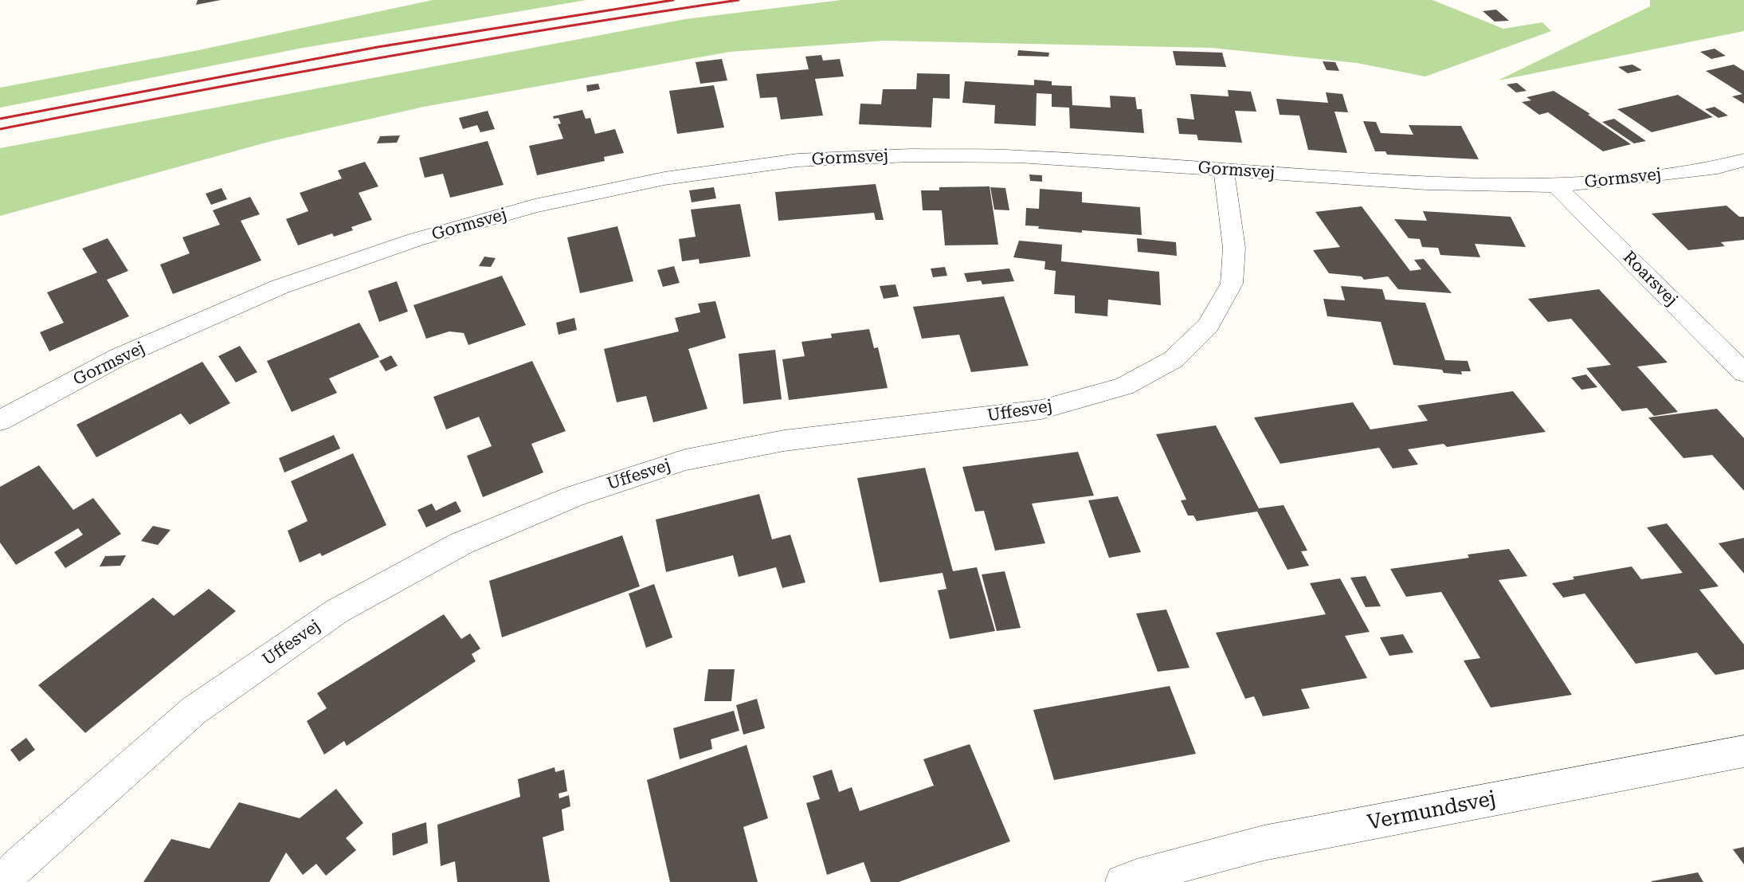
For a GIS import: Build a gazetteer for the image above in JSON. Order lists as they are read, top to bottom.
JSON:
{
  "streets": {
    "street": [
      "Gormsvej",
      "Roarsvej",
      "Uffesvej",
      "Vermundsvej"
    ]
  },
  "crossings": [
    ["Gormsvej", "Roarsvej"],
    ["Gormsvej", "Uffesvej"]
  ]
}
